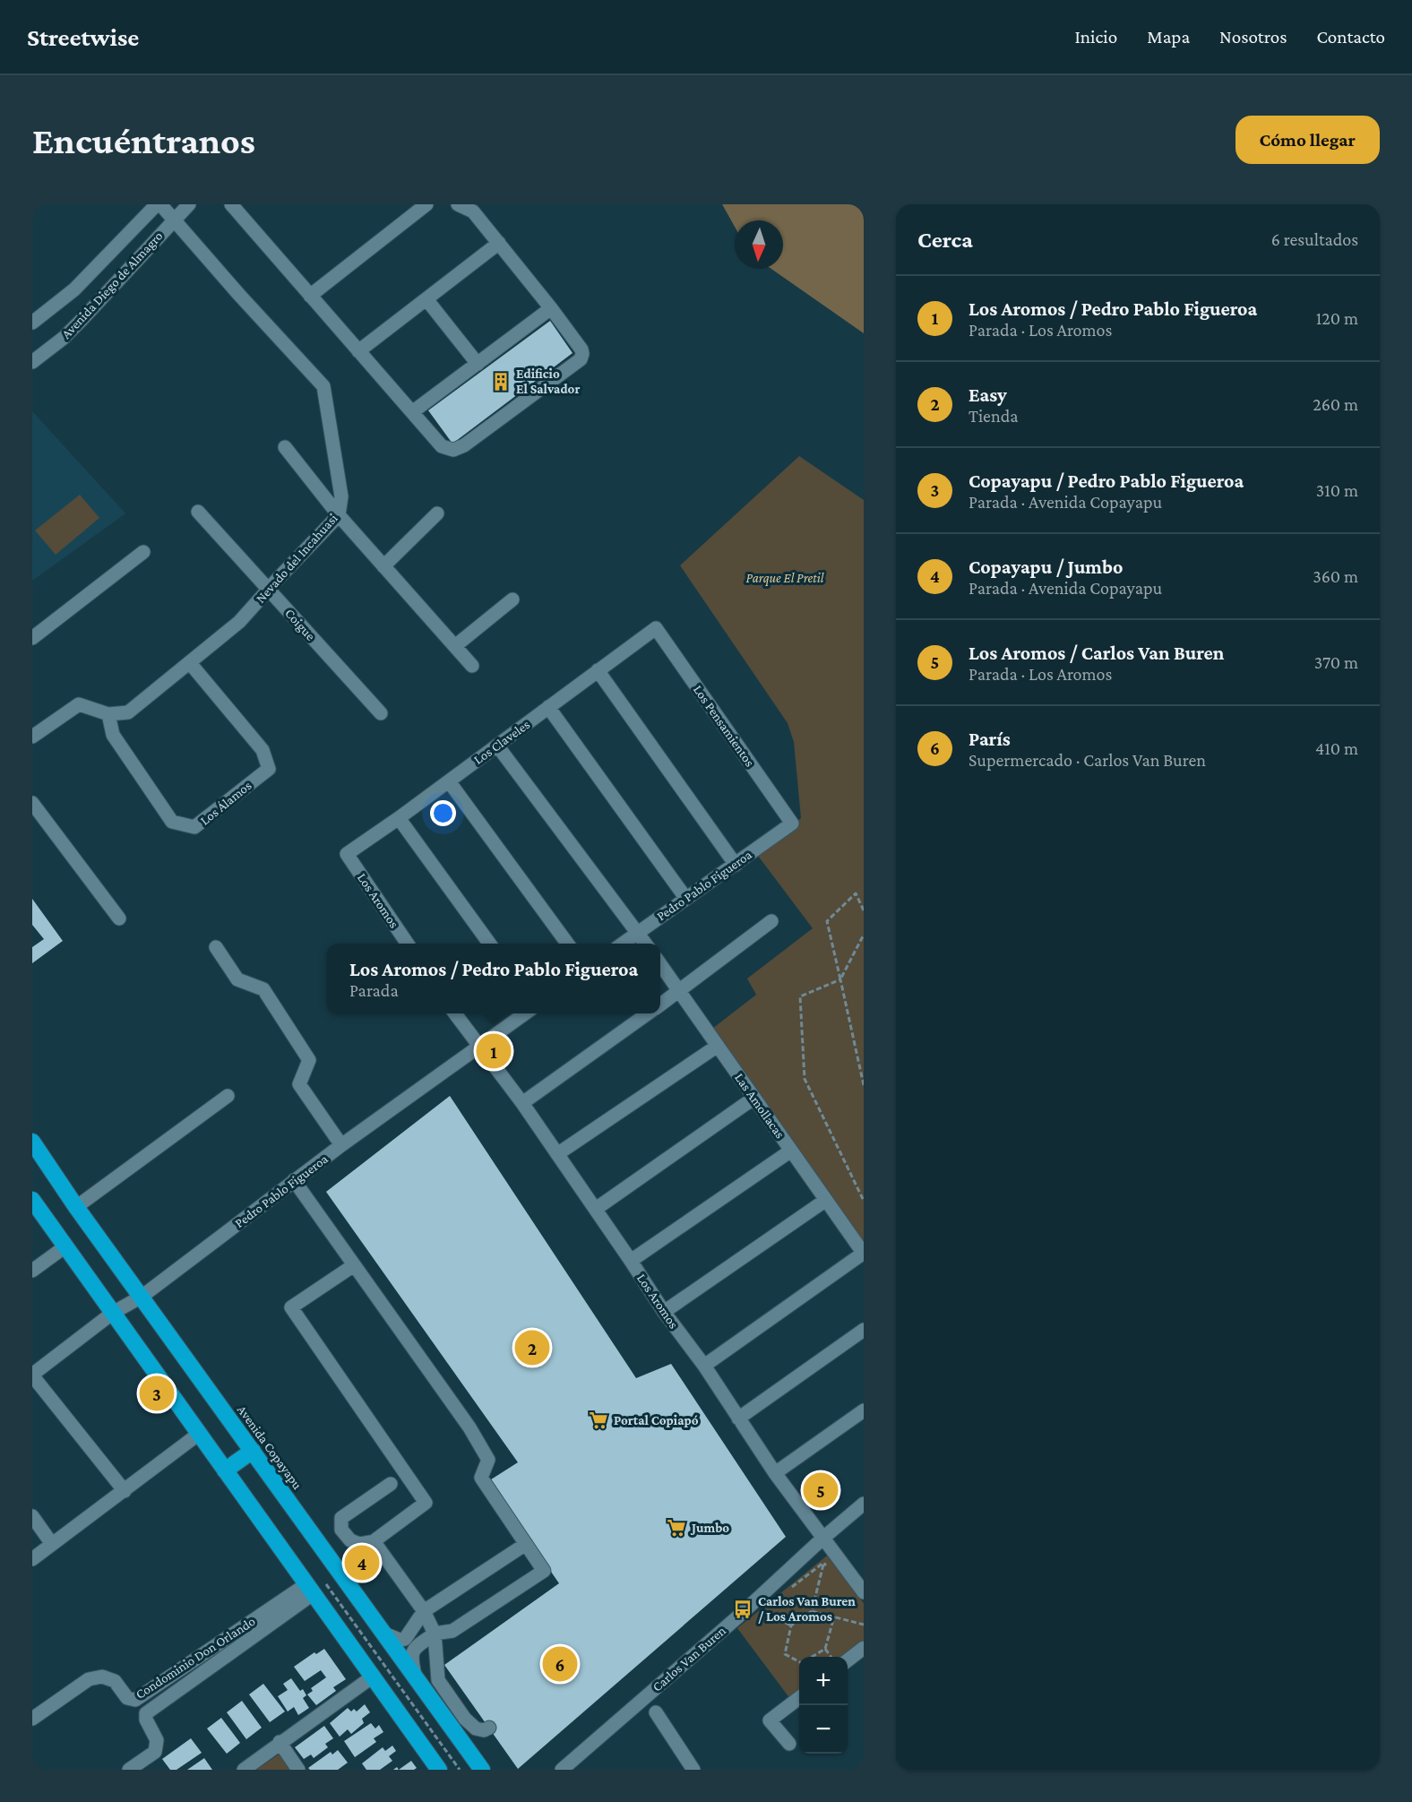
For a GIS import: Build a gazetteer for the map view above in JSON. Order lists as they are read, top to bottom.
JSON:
{
  "streets": {
    "highway": ["Avenida Copayapu"],
    "street": [
      "Avenida Diego de Almagro",
      "Nevado del Incahuasi",
      "Coigue",
      "Los Pensamientos",
      "Los Claveles",
      "Los Álamos",
      "Pedro Pablo Figueroa",
      "Los Aromos",
      "Las Amollacas",
      "Condominio Don Orlando",
      "Carlos Van Buren"
    ]
  },
  "crossings": [
    ["Avenida Diego de Almagro", "Nevado del Incahuasi"],
    ["Nevado del Incahuasi", "Coigue"],
    ["Nevado del Incahuasi", "Los Álamos"],
    ["Los Pensamientos", "Los Claveles"],
    ["Los Pensamientos", "Pedro Pablo Figueroa"],
    ["Los Claveles", "Los Aromos"],
    ["Pedro Pablo Figueroa", "Los Aromos"],
    ["Pedro Pablo Figueroa", "Avenida Copayapu"],
    ["Los Aromos", "Carlos Van Buren"]
  ],
  "parks": ["Parque El Pretil"],
  "places": {
    "building": ["Edificio El Salvador"],
    "supermarket": ["Portal Copiapó", "Jumbo"],
    "bus stop": ["Carlos Van Buren / Los Aromos"]
  },
  "north": "bottom",
  "page": {
    "header": "Streetwise",
    "nav": [
      "Inicio",
      "Mapa",
      "Nosotros",
      "Contacto"
    ],
    "buttons": "Cómo llegar",
    "title": "Encuéntranos",
    "heading": ["Cerca", "6 resultados"],
    "list": [
      {
        "mark": "1",
        "name": "Los Aromos / Pedro Pablo Figueroa",
        "note": "Parada · Los Aromos",
        "value": "120 m"
      },
      {
        "mark": "2",
        "name": "Easy",
        "note": "Tienda",
        "value": "260 m"
      },
      {
        "mark": "3",
        "name": "Copayapu / Pedro Pablo Figueroa",
        "note": "Parada · Avenida Copayapu",
        "value": "310 m"
      },
      {
        "mark": "4",
        "name": "Copayapu / Jumbo",
        "note": "Parada · Avenida Copayapu",
        "value": "360 m"
      },
      {
        "mark": "5",
        "name": "Los Aromos / Carlos Van Buren",
        "note": "Parada · Los Aromos",
        "value": "370 m"
      },
      {
        "mark": "6",
        "name": "París",
        "note": "Supermercado · Carlos Van Buren",
        "value": "410 m"
      }
    ],
    "popup": ["Los Aromos / Pedro Pablo Figueroa", "Parada"],
    "pins": [
      "1",
      "2",
      "3",
      "5",
      "4",
      "6"
    ],
    "map_buttons": ["+", "−"]
  }
}
